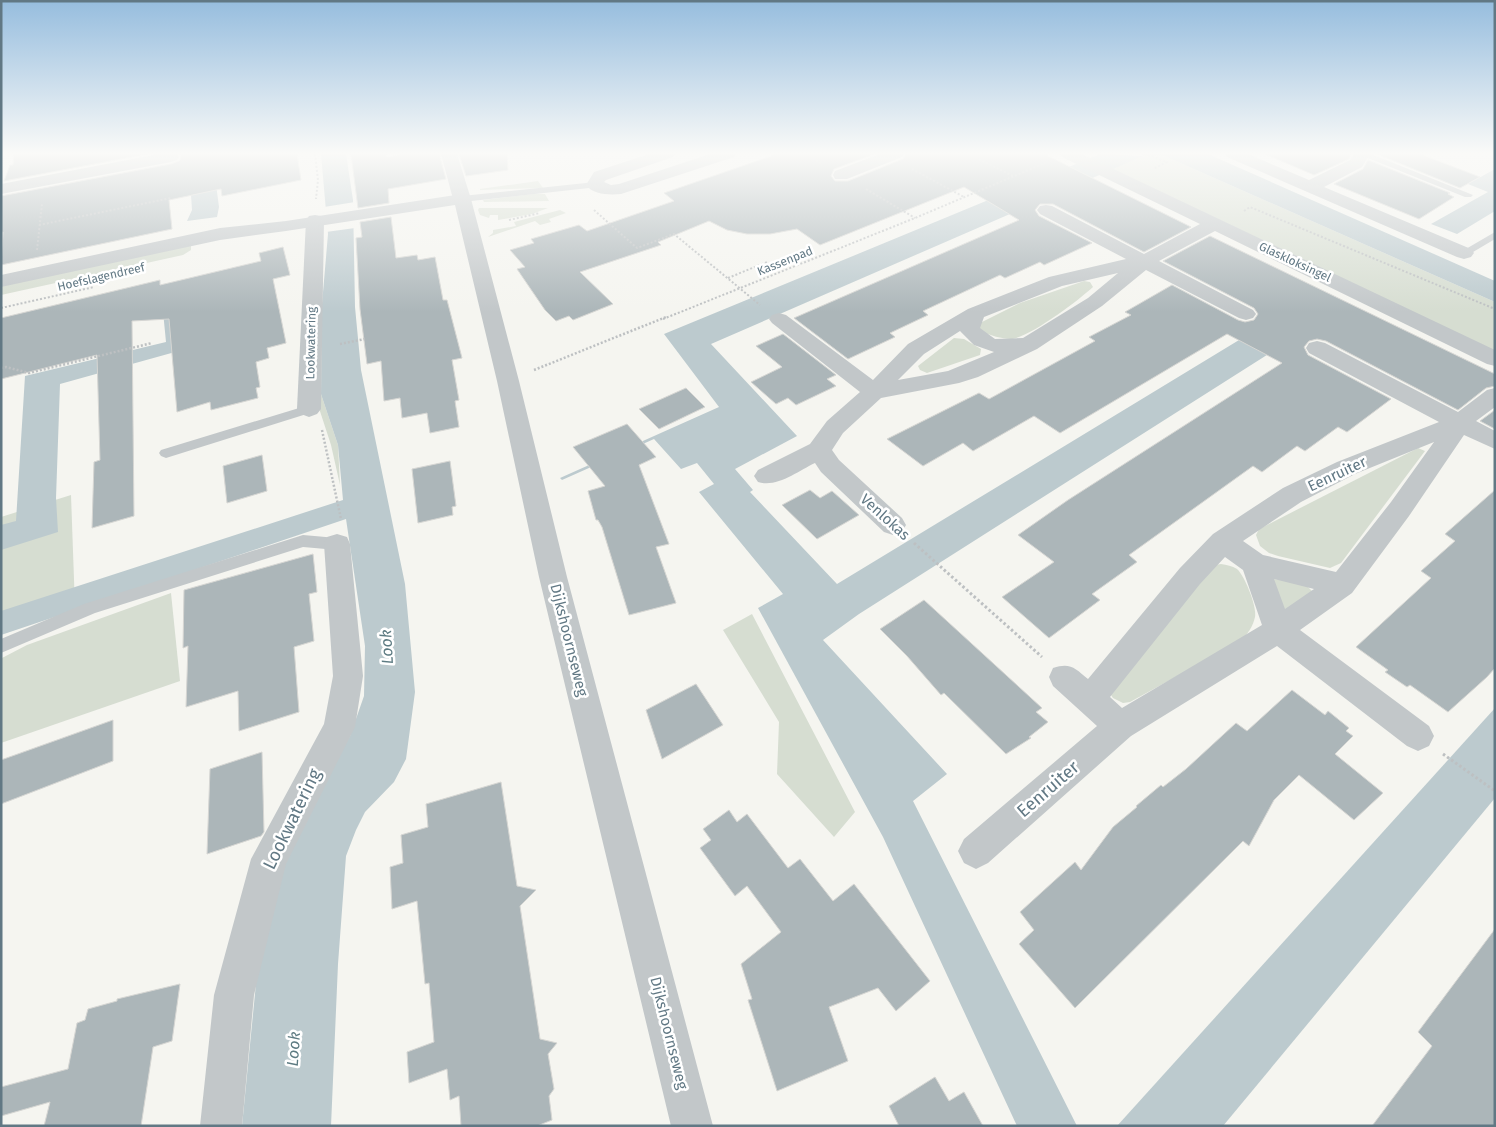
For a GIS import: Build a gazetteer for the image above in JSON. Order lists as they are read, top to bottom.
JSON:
{
  "streets": {
    "street": [
      "Glaskloksingel",
      "Hoefslagendreef",
      "Lookwatering",
      "Eenruiter",
      "Venlokas",
      "Dijkshoornseweg"
    ],
    "path": ["Kassenpad"]
  },
  "crossings": [
    ["Kassenpad", "Dijkshoornseweg"],
    ["Hoefslagendreef", "Lookwatering"]
  ],
  "water": ["Look"]
}
